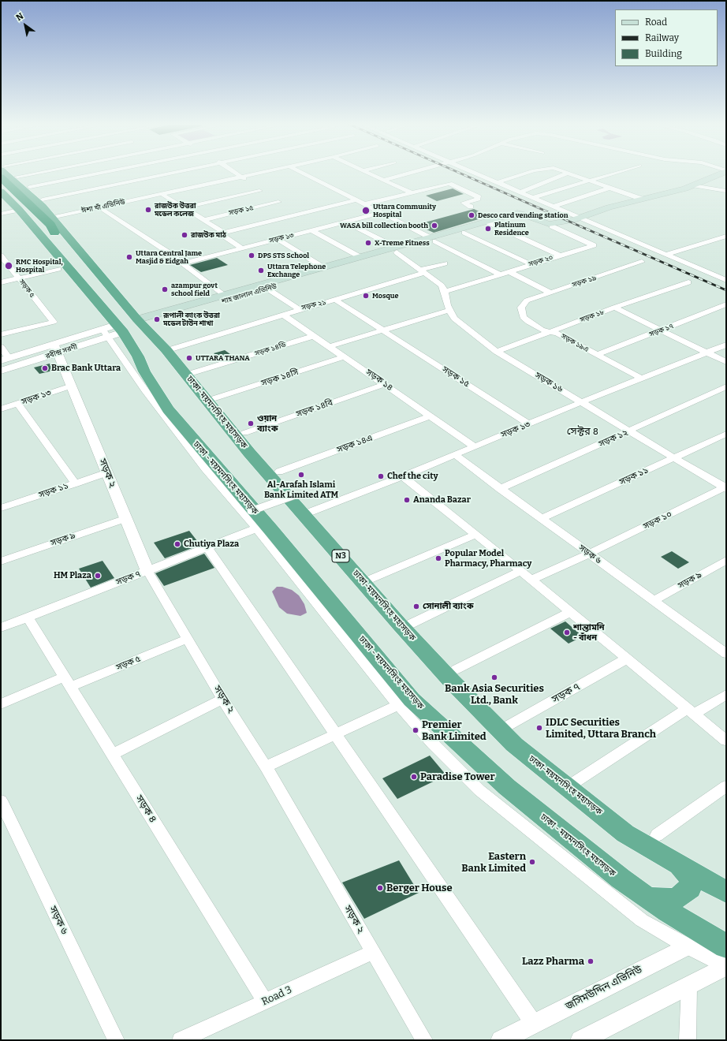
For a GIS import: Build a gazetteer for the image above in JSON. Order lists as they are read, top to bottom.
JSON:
{
  "streets": {
    "highway": ["ঢাকা-ময়মনসিংহ মহাসড়ক", "ঢাকা - ময়মনসিংহ মহাসড়ক", "N3"],
    "main road": ["শাহ জালাল এভিনিউ"],
    "street": [
      "ঈশা খাঁ এভিনিউ",
      "সড়ক ১৫",
      "সড়ক ১৩",
      "সড়ক ২০",
      "সড়ক ১৯",
      "সড়ক ৫",
      "সড়ক ২১",
      "সড়ক ১৮",
      "সড়ক ১৭",
      "সড়ক ১৯এ",
      "সড়ক ১৪ডি",
      "রবীন্দ্র সরণী",
      "সড়ক ১৪সি",
      "সড়ক ১৪",
      "সড়ক ১৬",
      "সড়ক ১৪বি",
      "সড়ক ১২",
      "সড়ক ১৪এ",
      "সড়ক ২",
      "সড়ক ১১",
      "সড়ক ১০",
      "সড়ক ৯",
      "সড়ক ৬",
      "সড়ক ৭",
      "সড়ক ৪",
      "জসিমউদ্দিন এভিনিউ",
      "Road 3"
    ]
  },
  "crossings": [
    ["ঈশা খাঁ এভিনিউ", "ঢাকা-ময়মনসিংহ মহাসড়ক"],
    ["সড়ক ১৫", "সড়ক ১৩"],
    ["সড়ক ১৫", "সড়ক ২১"],
    ["সড়ক ১৩", "সড়ক ১৯এ"],
    ["সড়ক ১৩", "সড়ক ১৪"],
    ["সড়ক ১৩", "সড়ক ১৬"],
    ["সড়ক ১৩", "ঢাকা-ময়মনসিংহ মহাসড়ক"],
    ["সড়ক ১৩", "সড়ক ২"],
    ["সড়ক ১৩", "সড়ক ৬"],
    ["সড়ক ২০", "শাহ জালাল এভিনিউ"],
    ["সড়ক ২০", "সড়ক ১৬"],
    ["সড়ক ১৯", "সড়ক ১৯এ"],
    ["সড়ক ৫", "সড়ক ২"],
    ["সড়ক ৫", "সড়ক ৪"],
    ["শাহ জালাল এভিনিউ", "সড়ক ২১"],
    ["শাহ জালাল এভিনিউ", "ঢাকা-ময়মনসিংহ মহাসড়ক"],
    ["সড়ক ২১", "সড়ক ১৪"],
    ["সড়ক ১৮", "সড়ক ১৯এ"],
    ["সড়ক ১৮", "সড়ক ১৬"],
    ["সড়ক ১৭", "সড়ক ১৯এ"],
    ["সড়ক ১৪ডি", "সড়ক ১৪"],
    ["রবীন্দ্র সরণী", "সড়ক ২"],
    ["রবীন্দ্র সরণী", "ঢাকা - ময়মনসিংহ মহাসড়ক"],
    ["সড়ক ১৪সি", "সড়ক ১৪"],
    ["সড়ক ১৪", "সড়ক ১৪বি"],
    ["সড়ক ১৪", "সড়ক ১৪এ"],
    ["সড়ক ১৬", "সড়ক ১২"],
    ["সড়ক ১৬", "সড়ক ১১"],
    ["সড়ক ১৬", "সড়ক ১০"],
    ["সড়ক ১২", "সড়ক ৬"],
    ["সড়ক ২", "সড়ক ১১"],
    ["সড়ক ২", "সড়ক ৯"],
    ["সড়ক ২", "সড়ক ৭"],
    ["সড়ক ২", "Road 3"],
    ["সড়ক ১১", "সড়ক ৬"],
    ["ঢাকা - ময়মনসিংহ মহাসড়ক", "জসিমউদ্দিন এভিনিউ"],
    ["সড়ক ১০", "সড়ক ৬"],
    ["সড়ক ৯", "সড়ক ৬"],
    ["সড়ক ৭", "সড়ক ৪"],
    ["সড়ক ৪", "Road 3"]
  ],
  "districts": ["সেক্টর ৪"],
  "places": [
    "রাজউক উত্তরা মডেল কলেজ",
    "Uttara Community Hospital",
    "Desco card vending station",
    "WASA bill collection booth",
    "Platinum Residence",
    "রাজউক মাঠ",
    "X-Treme Fitness",
    "DPS STS School",
    "Uttara Central Jame Masjid & Eidgah",
    "RMC Hospital, Hospital",
    "Uttara Telephone Exchange",
    "azampur govt school field",
    "Mosque",
    "রূপালী ব্যাংক উত্তরা মডেল টাউন শাখা",
    "UTTARA THANA",
    "Brac Bank Uttara",
    "ওয়ান ব্যাংক",
    "Al-Arafah Islami Bank Limited ATM",
    "Chef the city",
    "Ananda Bazar",
    "Chutiya Plaza",
    "Popular Model Pharmacy, Pharmacy",
    "HM Plaza",
    "সোনালী ব্যাংক",
    "শান্তামনি - বাঁধন",
    "Bank Asia Securities Ltd., Bank",
    "IDLC Securities Limited, Uttara Branch",
    "Premier Bank Limited",
    "Paradise Tower",
    "Eastern Bank Limited",
    "Berger House",
    "Lazz Pharma"
  ],
  "legend": ["Road", "Railway", "Building"],
  "north": "top left"
}
